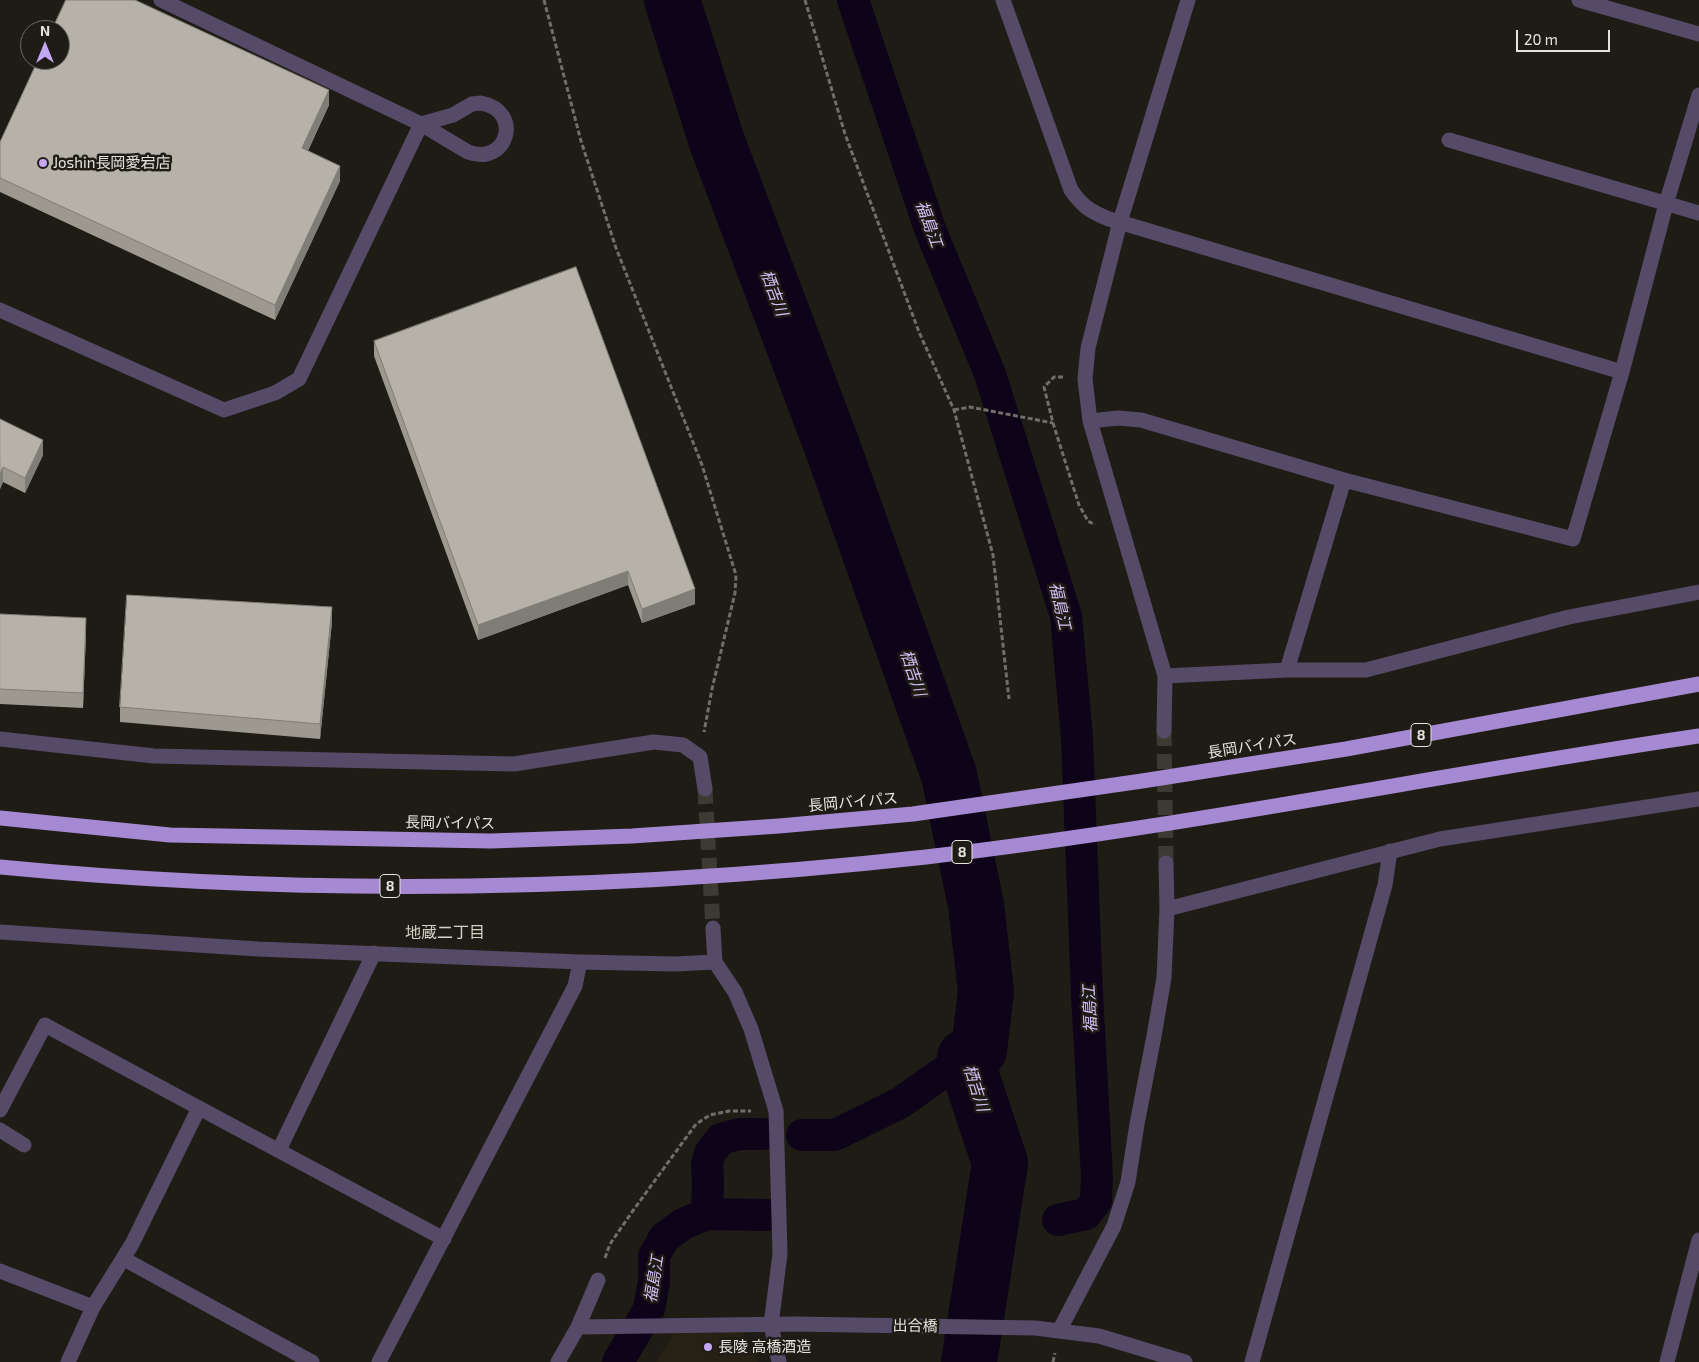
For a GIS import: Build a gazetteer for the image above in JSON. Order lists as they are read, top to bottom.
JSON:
{
  "streets": {
    "highway": ["8", "長岡バイパス"],
    "street": ["出合橋"]
  },
  "districts": ["地蔵二丁目"],
  "water": ["福島江", "栖吉川"],
  "places": ["Joshin長岡愛宕店", "長陵 高橋酒造"],
  "scale_bar": "20 m",
  "north": "top"
}
